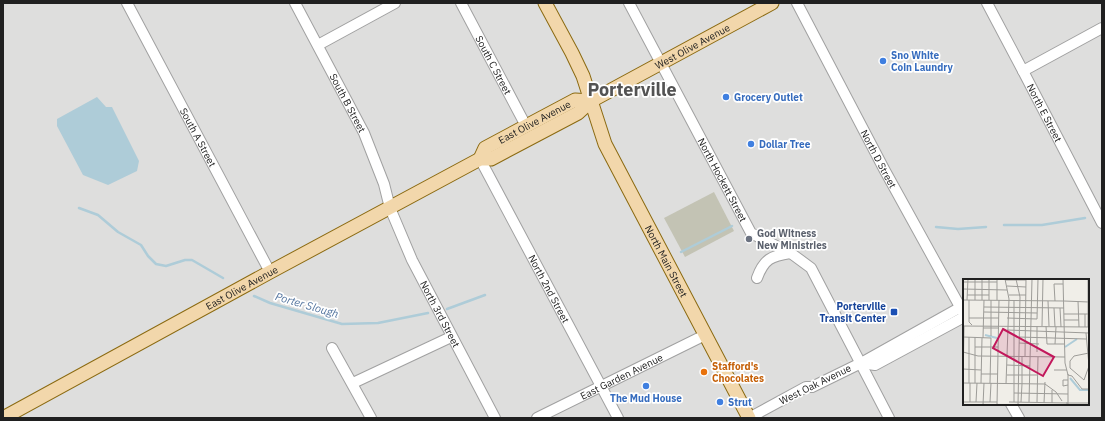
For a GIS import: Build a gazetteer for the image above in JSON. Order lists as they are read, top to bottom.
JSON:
{
  "streets": {
    "main road": ["West Olive Avenue", "East Olive Avenue", "North Main Street"],
    "street": [
      "South C Street",
      "South B Street",
      "North E Street",
      "South A Street",
      "North D Street",
      "North Hockett Street",
      "North 2nd Street",
      "North 3rd Street",
      "East Garden Avenue",
      "West Oak Avenue"
    ]
  },
  "crossings": [
    ["West Olive Avenue", "East Olive Avenue"],
    ["West Olive Avenue", "North Hockett Street"],
    ["West Olive Avenue", "North Main Street"],
    ["South C Street", "East Olive Avenue"],
    ["South B Street", "East Olive Avenue"],
    ["South B Street", "North 3rd Street"],
    ["East Olive Avenue", "South A Street"],
    ["East Olive Avenue", "North Main Street"],
    ["East Olive Avenue", "North 2nd Street"],
    ["East Olive Avenue", "North 3rd Street"],
    ["North D Street", "West Oak Avenue"],
    ["North Hockett Street", "West Oak Avenue"],
    ["North Main Street", "East Garden Avenue"],
    ["North Main Street", "West Oak Avenue"],
    ["North 2nd Street", "East Garden Avenue"]
  ],
  "districts": ["Porterville"],
  "water": ["Porter Slough"],
  "places": {
    "other": [
      "Sno White Coin Laundry",
      "Grocery Outlet",
      "Dollar Tree",
      "God Witness New Ministries",
      "Stafford's Chocolates",
      "The Mud House",
      "Strut"
    ],
    "transit": ["Porterville Transit Center"]
  }
}
